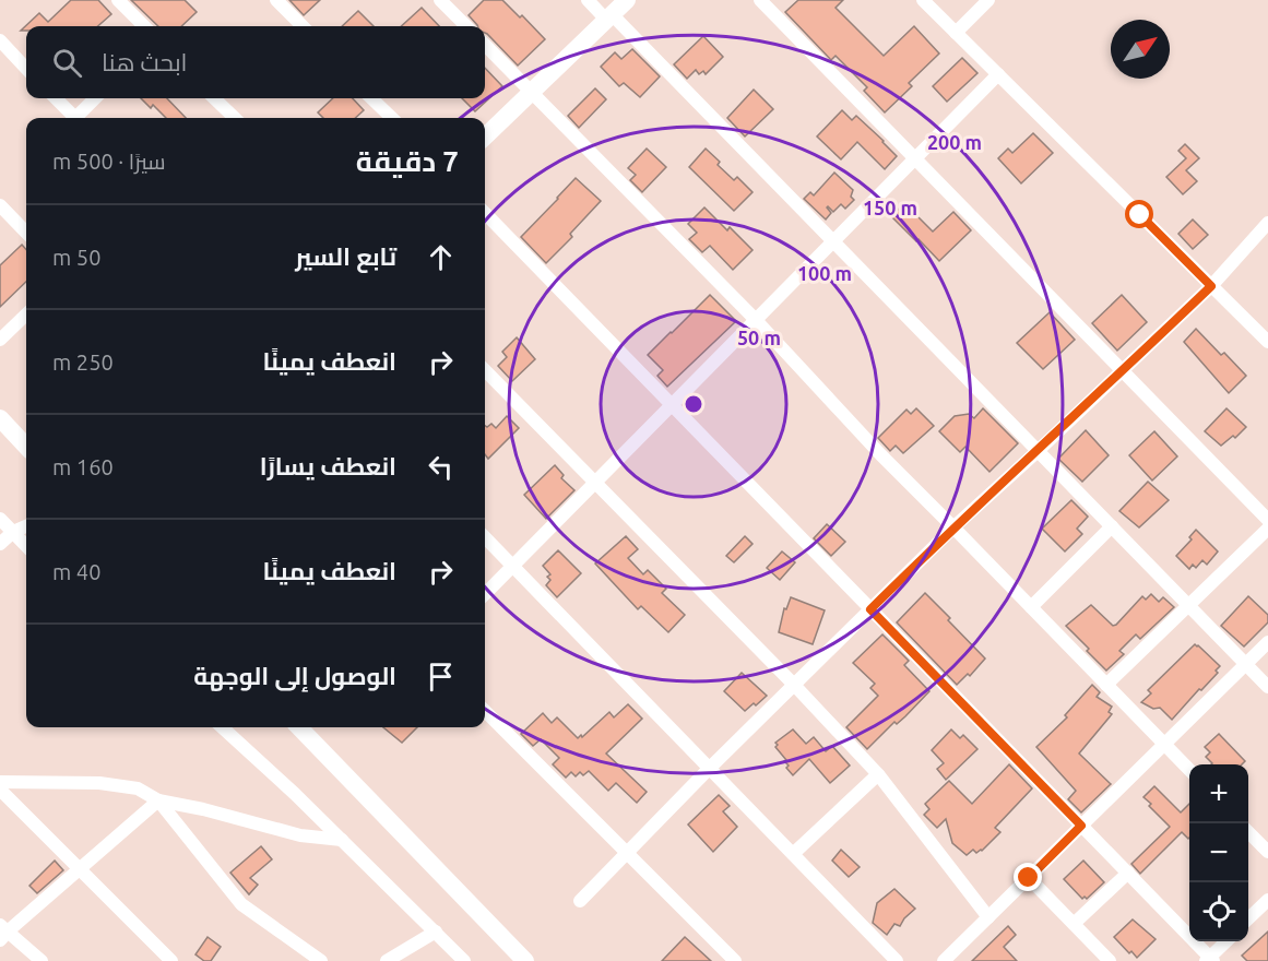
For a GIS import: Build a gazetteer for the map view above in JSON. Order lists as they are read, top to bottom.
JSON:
{
  "north": "top right",
  "page": {
    "search": "ابحث هنا",
    "heading": ["7 دقيقة", "سيرًا · 500 m"],
    "list": [
      ["تابع السير", "50 m"],
      ["انعطف يمينًا", "250 m"],
      ["انعطف يسارًا", "160 m"],
      ["انعطف يمينًا", "40 m"],
      "الوصول إلى الوجهة"
    ],
    "map_buttons": ["+", "−"]
  },
  "rings": [
    "200 m",
    "150 m",
    "100 m",
    "50 m"
  ]
}
